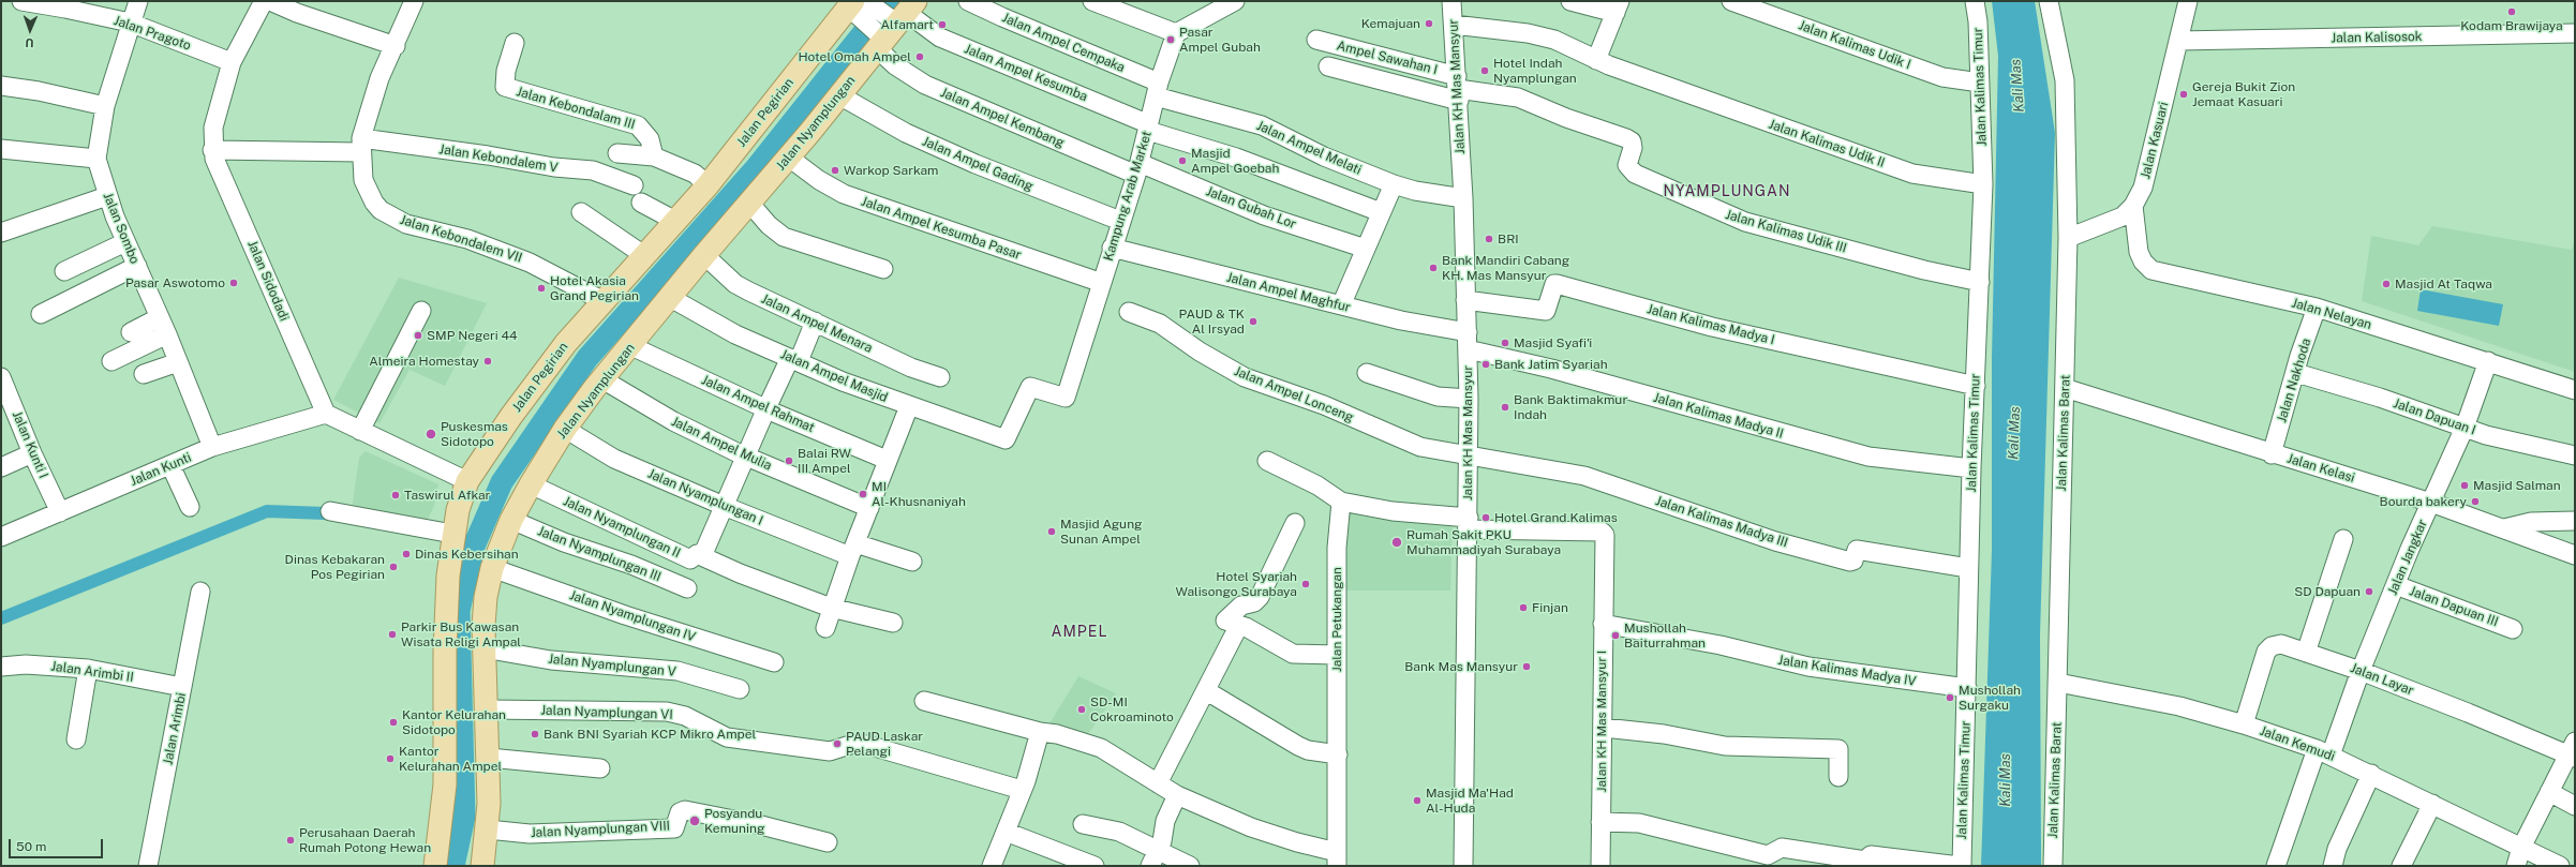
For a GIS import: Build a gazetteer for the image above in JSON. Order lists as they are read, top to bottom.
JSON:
{
  "streets": {
    "main road": ["Jalan Pegirian", "Jalan Nyamplungan"],
    "street": [
      "Jalan Pragoto",
      "Jalan Kalisosok",
      "Jalan Ampel Cempaka",
      "Jalan Kalimas Udik I",
      "Ampel Sawahan I",
      "Jalan Ampel Kesumba",
      "Jalan KH Mas Mansyur",
      "Jalan Kalimas Timur",
      "Jalan Kebondalam III",
      "Jalan Ampel Kembang",
      "Jalan Kasuari",
      "Jalan Kalimas Udik II",
      "Jalan Ampel Melati",
      "Jalan Kebondalem V",
      "Jalan Ampel Gading",
      "Kampung Arab Market",
      "Jalan Gubah Lor",
      "Jalan Sombo",
      "Jalan Ampel Kesumba Pasar",
      "Jalan Kalimas Udik III",
      "Jalan Kebondalem VII",
      "Jalan Sidodadi",
      "Jalan Ampel Maghfur",
      "Jalan Nelayan",
      "Jalan Ampel Menara",
      "Jalan Kalimas Madya I",
      "Jalan Ampel Masjid",
      "Jalan Nakhoda",
      "Jalan Ampel Lonceng",
      "Jalan Ampel Rahmat",
      "Jalan Kalimas Madya II",
      "Jalan Dapuan I",
      "Jalan Kalimas Barat",
      "Jalan Ampel Mulia",
      "Jalan Kunti I",
      "Jalan Kelasi",
      "Jalan Kunti",
      "Jalan Nyamplungan I",
      "Jalan Kalimas Madya III",
      "Jalan Nyamplungan II",
      "Jalan Nyamplungan III",
      "Jalan Jangkar",
      "Jalan Dapuan III",
      "Jalan Nyamplungan IV",
      "Jalan Petukangan",
      "Jalan Nyamplungan V",
      "Jalan Kalimas Madya IV",
      "Jalan Arimbi II",
      "Jalan Layar",
      "Jalan Nyamplungan VI",
      "Jalan KH Mas Mansyur I",
      "Jalan Arimbi",
      "Jalan Kemudi",
      "Jalan Nyamplungan VIII"
    ]
  },
  "crossings": [
    ["Jalan Pragoto", "Jalan Sombo"],
    ["Jalan Pragoto", "Jalan Sidodadi"],
    ["Jalan Kalisosok", "Jalan Kasuari"],
    ["Jalan Ampel Cempaka", "Jalan Ampel Melati"],
    ["Jalan Ampel Cempaka", "Kampung Arab Market"],
    ["Jalan Kalimas Udik I", "Jalan Kalimas Timur"],
    ["Ampel Sawahan I", "Jalan KH Mas Mansyur"],
    ["Ampel Sawahan I", "Jalan Kalimas Udik III"],
    ["Jalan Ampel Kesumba", "Jalan Ampel Kembang"],
    ["Jalan Ampel Kesumba", "Jalan Nyamplungan"],
    ["Jalan Ampel Kesumba", "Kampung Arab Market"],
    ["Jalan KH Mas Mansyur", "Jalan Kalimas Udik II"],
    ["Jalan KH Mas Mansyur", "Jalan Ampel Melati"],
    ["Jalan KH Mas Mansyur", "Jalan Kalimas Udik III"],
    ["Jalan KH Mas Mansyur", "Jalan Ampel Maghfur"],
    ["Jalan KH Mas Mansyur", "Jalan Kalimas Madya I"],
    ["Jalan KH Mas Mansyur", "Jalan Ampel Lonceng"],
    ["Jalan KH Mas Mansyur", "Jalan Kalimas Madya II"],
    ["Jalan KH Mas Mansyur", "Jalan Kalimas Madya III"],
    ["Jalan KH Mas Mansyur", "Jalan KH Mas Mansyur I"],
    ["Jalan Kalimas Timur", "Jalan Kalimas Udik II"],
    ["Jalan Kalimas Timur", "Jalan Kalimas Udik III"],
    ["Jalan Kalimas Timur", "Jalan Kalimas Madya I"],
    ["Jalan Kalimas Timur", "Jalan Kalimas Madya II"],
    ["Jalan Kalimas Timur", "Jalan Kalimas Madya III"],
    ["Jalan Kalimas Timur", "Jalan Kalimas Madya IV"],
    ["Jalan Pegirian", "Jalan Kebondalem VII"],
    ["Jalan Ampel Kembang", "Jalan Nyamplungan"],
    ["Jalan Ampel Kembang", "Kampung Arab Market"],
    ["Jalan Ampel Kembang", "Jalan Gubah Lor"],
    ["Jalan Nyamplungan", "Jalan Ampel Gading"],
    ["Jalan Nyamplungan", "Jalan Ampel Kesumba Pasar"],
    ["Jalan Nyamplungan", "Jalan Ampel Menara"],
    ["Jalan Nyamplungan", "Jalan Ampel Masjid"],
    ["Jalan Nyamplungan", "Jalan Ampel Rahmat"],
    ["Jalan Nyamplungan", "Jalan Ampel Mulia"],
    ["Jalan Nyamplungan", "Jalan Nyamplungan I"],
    ["Jalan Nyamplungan", "Jalan Nyamplungan II"],
    ["Jalan Nyamplungan", "Jalan Nyamplungan III"],
    ["Jalan Nyamplungan", "Jalan Nyamplungan IV"],
    ["Jalan Nyamplungan", "Jalan Nyamplungan V"],
    ["Jalan Nyamplungan", "Jalan Nyamplungan VI"],
    ["Jalan Nyamplungan", "Jalan Nyamplungan VIII"],
    ["Jalan Kasuari", "Jalan Nelayan"],
    ["Jalan Kasuari", "Jalan Kalimas Barat"],
    ["Jalan Ampel Melati", "Kampung Arab Market"],
    ["Jalan Kebondalem V", "Jalan Kebondalem VII"],
    ["Jalan Kebondalem V", "Jalan Sidodadi"],
    ["Jalan Ampel Gading", "Kampung Arab Market"],
    ["Kampung Arab Market", "Jalan Gubah Lor"],
    ["Kampung Arab Market", "Jalan Ampel Kesumba Pasar"],
    ["Kampung Arab Market", "Jalan Ampel Maghfur"],
    ["Kampung Arab Market", "Jalan Ampel Masjid"],
    ["Jalan Sombo", "Jalan Kunti"],
    ["Jalan Sidodadi", "Jalan Kunti"],
    ["Jalan Ampel Maghfur", "Jalan Kalimas Madya II"],
    ["Jalan Nelayan", "Jalan Nakhoda"],
    ["Jalan Nelayan", "Jalan Jangkar"],
    ["Jalan Nakhoda", "Jalan Dapuan I"],
    ["Jalan Nakhoda", "Jalan Kelasi"],
    ["Jalan Ampel Lonceng", "Jalan Kalimas Madya III"],
    ["Jalan Dapuan I", "Jalan Jangkar"],
    ["Jalan Kalimas Barat", "Jalan Kelasi"],
    ["Jalan Kalimas Barat", "Jalan Kemudi"],
    ["Jalan Kunti I", "Jalan Kunti"],
    ["Jalan Kelasi", "Jalan Jangkar"],
    ["Jalan Jangkar", "Jalan Dapuan III"],
    ["Jalan Jangkar", "Jalan Layar"],
    ["Jalan Jangkar", "Jalan Kemudi"],
    ["Jalan Kalimas Madya IV", "Jalan KH Mas Mansyur I"],
    ["Jalan Arimbi II", "Jalan Arimbi"],
    ["Jalan Layar", "Jalan Kemudi"]
  ],
  "districts": ["NYAMPLUNGAN", "AMPEL"],
  "water": ["Kali Mas"],
  "places": [
    "Kodam Brawijaya",
    "Kemajuan",
    "Alfamart",
    "Pasar Ampel Gubah",
    "Hotel Omah Ampel",
    "Hotel Indah Nyamplungan",
    "Gereja Bukit Zion Jemaat Kasuari",
    "Masjid Ampel Goebah",
    "Warkop Sarkam",
    "BRI",
    "Bank Mandiri Cabang KH. Mas Mansyur",
    "Pasar Aswotomo",
    "Masjid At Taqwa",
    "Hotel Akasia Grand Pegirian",
    "PAUD & TK Al Irsyad",
    "SMP Negeri 44",
    "Masjid Syafi'i",
    "Almeira Homestay",
    "Bank Jatim Syariah",
    "Bank Baktimakmur Indah",
    "Puskesmas Sidotopo",
    "Balai RW III Ampel",
    "Masjid Salman",
    "MI Al-Khusnaniyah",
    "Taswirul Afkar",
    "Bourda bakery",
    "Hotel Grand Kalimas",
    "Masjid Agung Sunan Ampel",
    "Rumah Sakit PKU Muhammadiyah Surabaya",
    "Dinas Kebersihan",
    "Dinas Kebakaran Pos Pegirian",
    "Hotel Syariah Walisongo Surabaya",
    "SD Dapuan",
    "Finjan",
    "Parkir Bus Kawasan Wisata Religi Ampal",
    "Mushollah Baiturrahman",
    "Bank Mas Mansyur",
    "Mushollah Surgaku",
    "SD-MI Cokroaminoto",
    "Kantor Kelurahan Sidotopo",
    "Bank BNI Syariah KCP Mikro Ampel",
    "PAUD Laskar Pelangi",
    "Kantor Kelurahan Ampel",
    "Masjid Ma'Had Al-Huda",
    "Posyandu Kemuning",
    "Perusahaan Daerah Rumah Potong Hewan"
  ],
  "scale_bar": "50 m",
  "north": "bottom"
}
